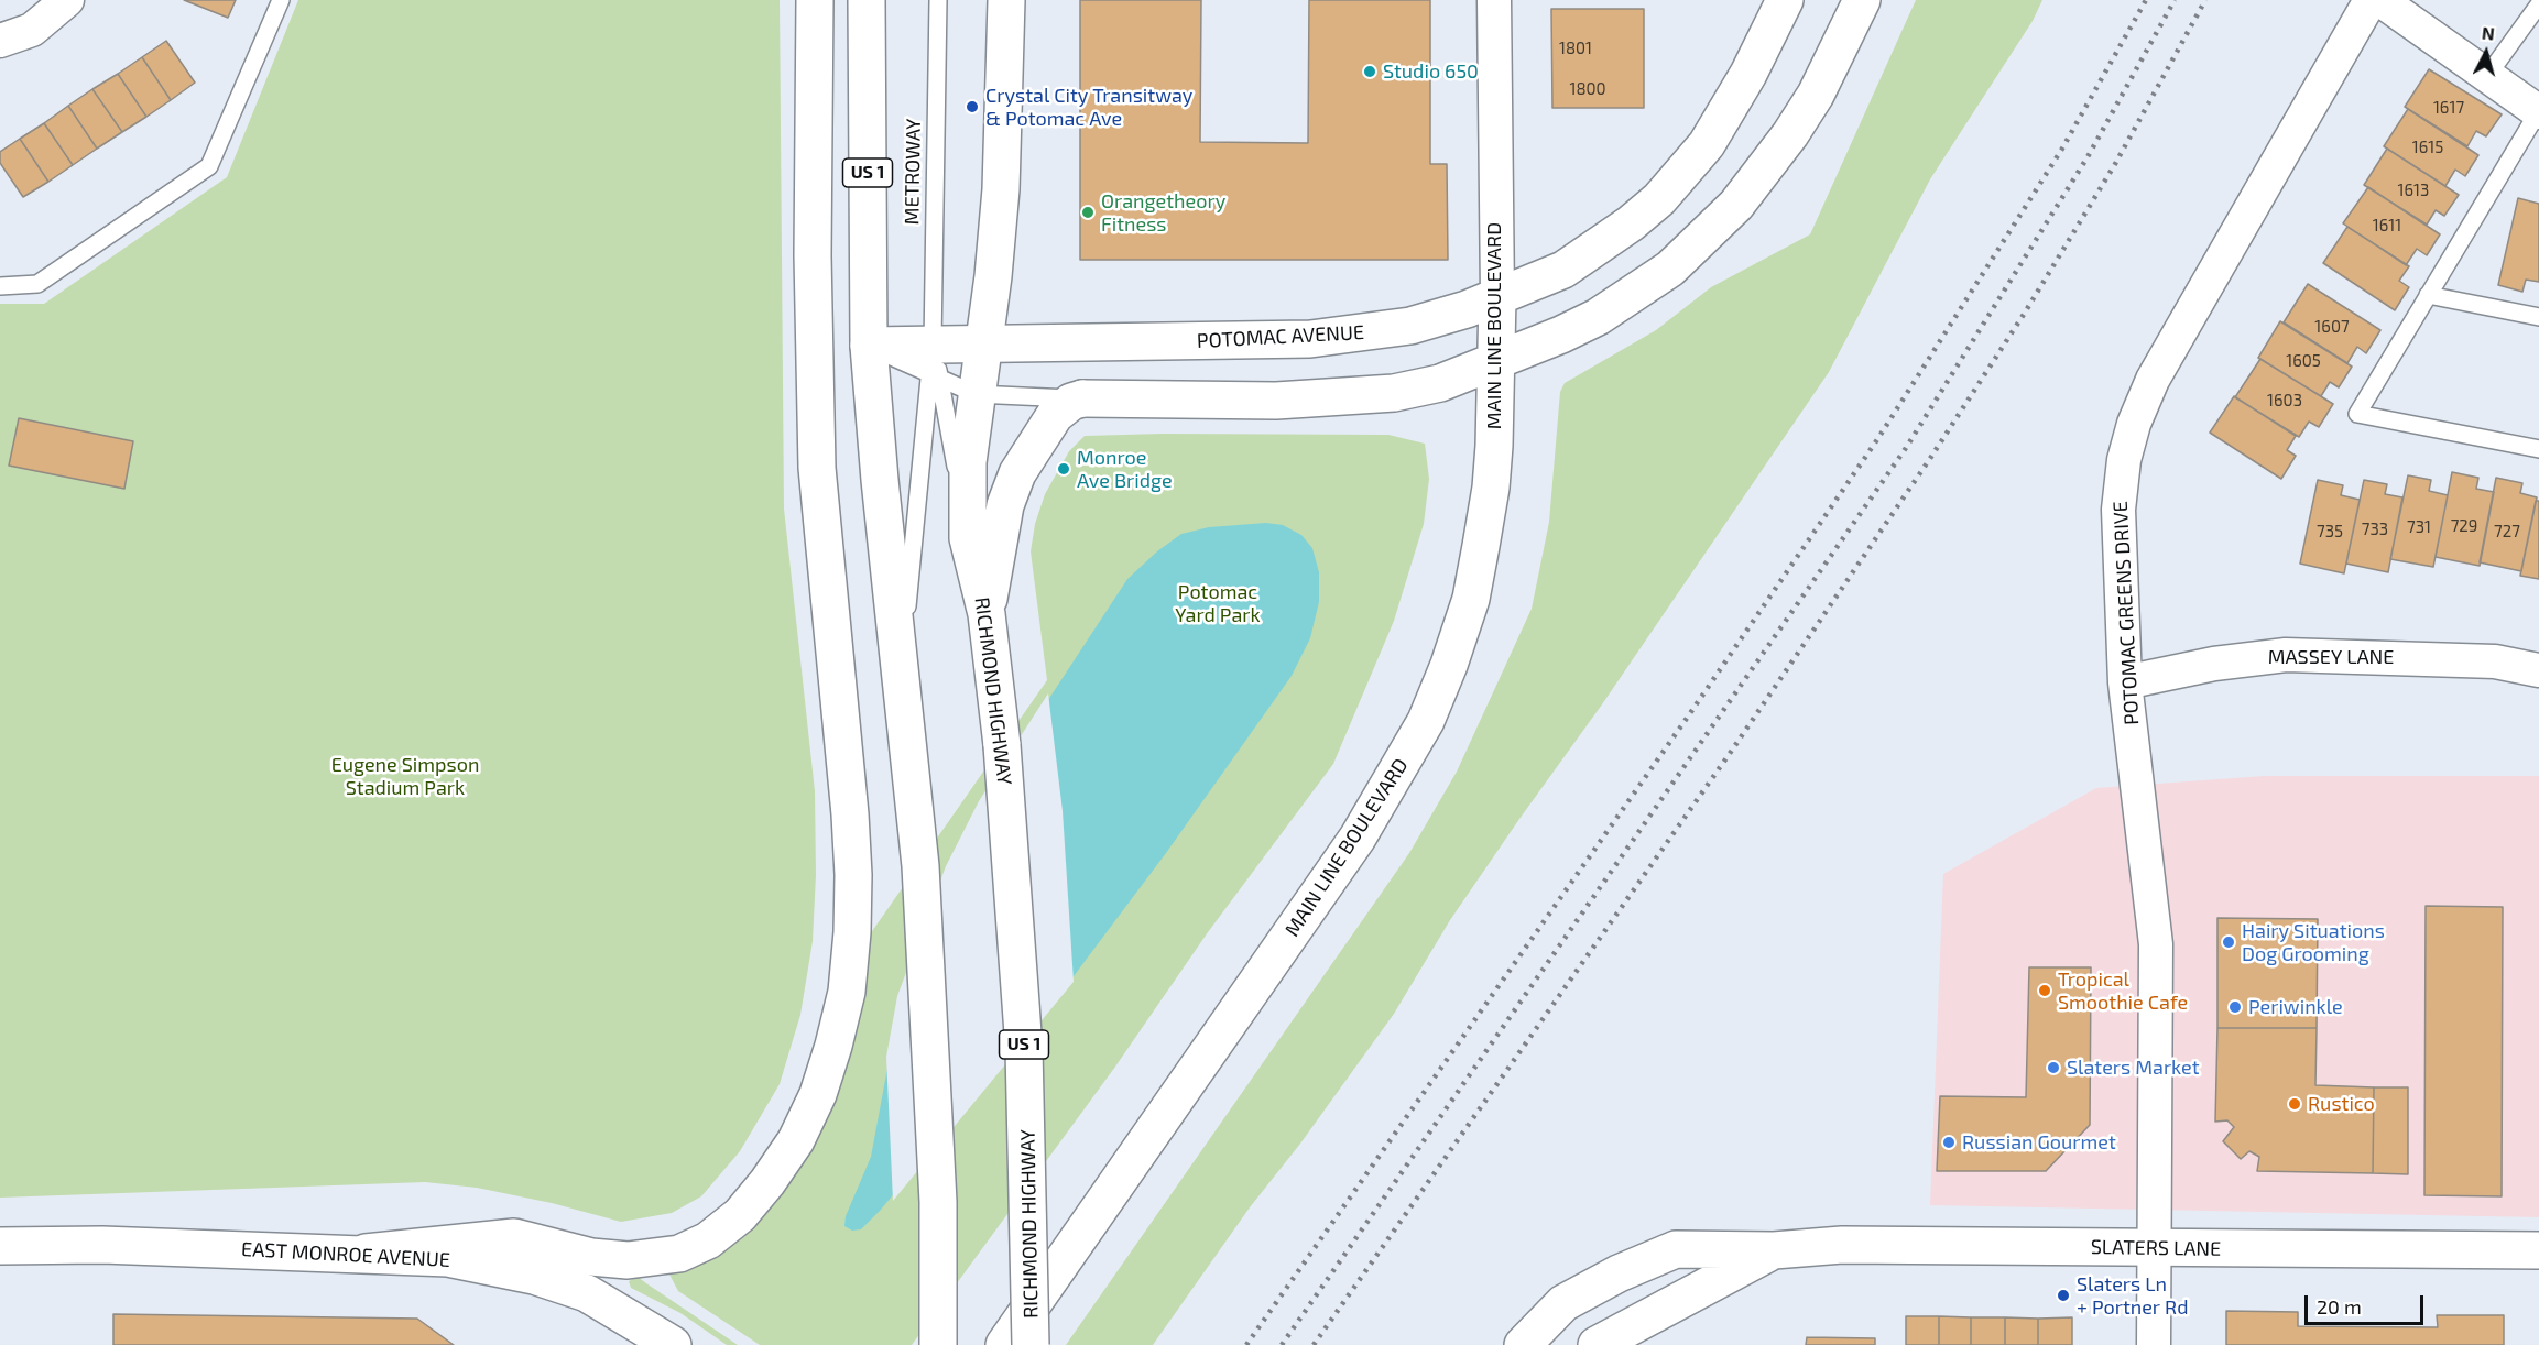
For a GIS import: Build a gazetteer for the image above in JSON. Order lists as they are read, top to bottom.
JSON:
{
  "streets": {
    "main road": [
      "US 1",
      "MAIN LINE BOULEVARD",
      "POTOMAC AVENUE",
      "RICHMOND HIGHWAY",
      "SLATERS LANE",
      "EAST MONROE AVENUE"
    ],
    "street": ["POTOMAC GREENS DRIVE", "MASSEY LANE"],
    "lane": ["METROWAY"]
  },
  "crossings": [
    ["METROWAY", "US 1"],
    ["METROWAY", "POTOMAC AVENUE"],
    ["METROWAY", "RICHMOND HIGHWAY"],
    ["US 1", "POTOMAC AVENUE"],
    ["MAIN LINE BOULEVARD", "POTOMAC AVENUE"],
    ["POTOMAC AVENUE", "RICHMOND HIGHWAY"],
    ["POTOMAC GREENS DRIVE", "MASSEY LANE"],
    ["POTOMAC GREENS DRIVE", "SLATERS LANE"]
  ],
  "parks": ["Potomac Yard Park", "Eugene Simpson Stadium Park"],
  "places": [
    "Studio 650",
    "Crystal City Transitway & Potomac Ave",
    "Orangetheory Fitness",
    "Monroe Ave Bridge",
    "Hairy Situations Dog Grooming",
    "Tropical Smoothie Cafe",
    "Periwinkle",
    "Slaters Market",
    "Rustico",
    "Russian Gourmet",
    "Slaters Ln + Portner Rd"
  ],
  "house_numbers": [
    "1801",
    "1800",
    "1617",
    "1615",
    "1613",
    "1611",
    "1607",
    "1605",
    "1603",
    "729",
    "731",
    "733",
    "735",
    "727"
  ],
  "scale_bar": "20 m",
  "north": "top"
}
